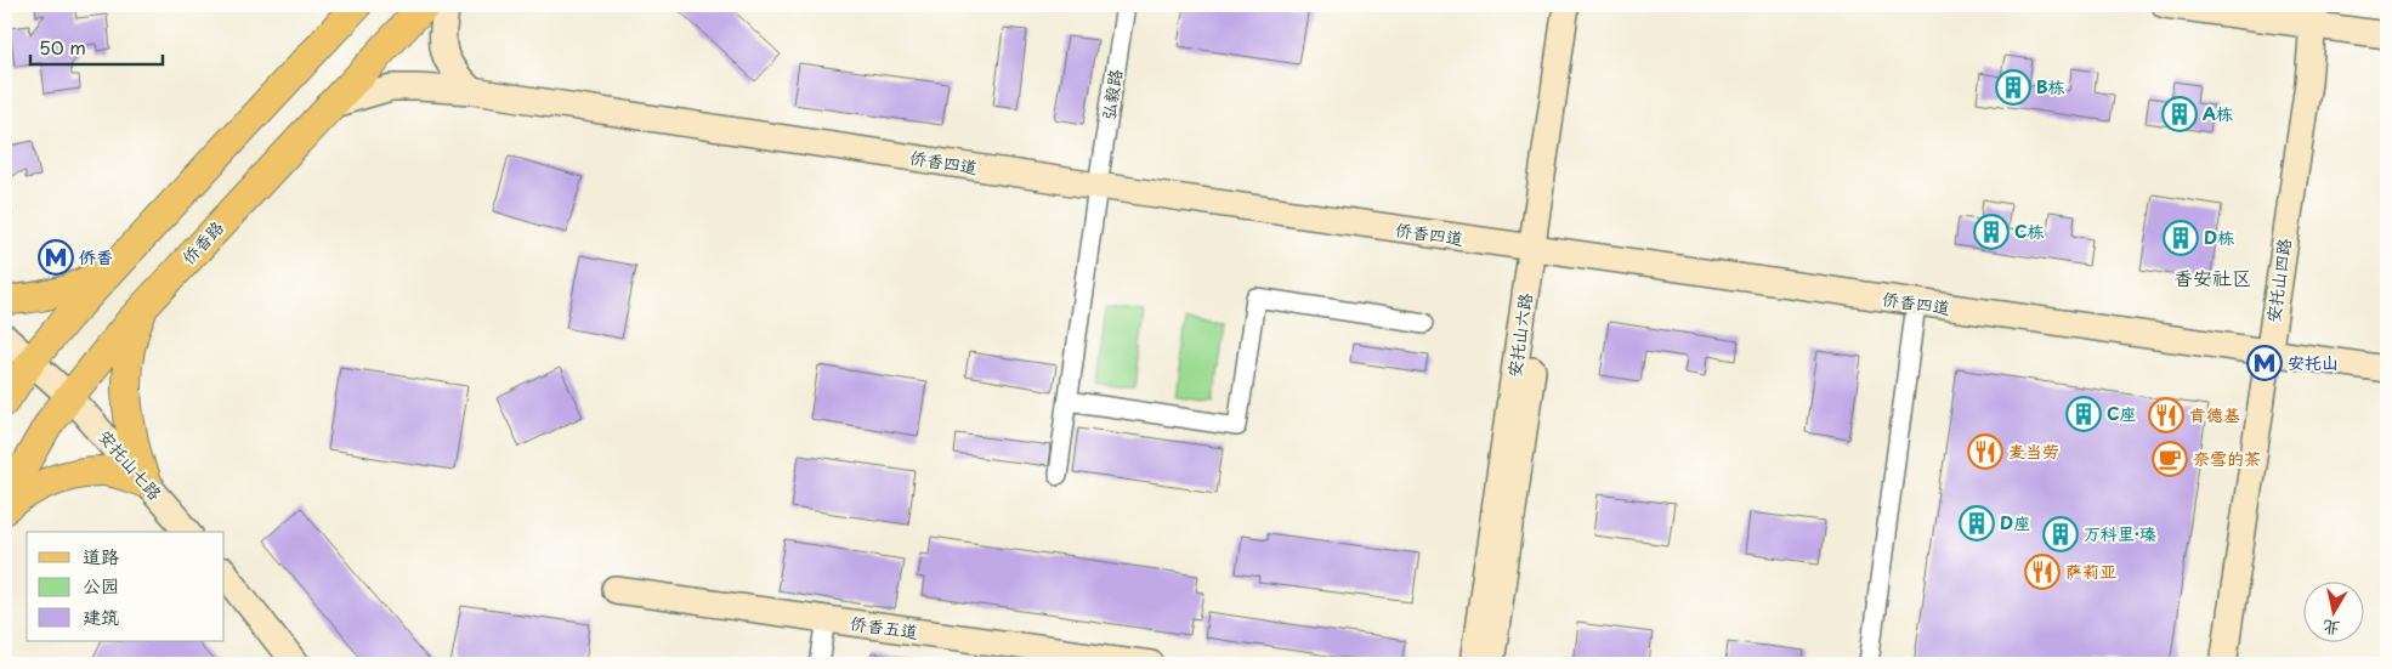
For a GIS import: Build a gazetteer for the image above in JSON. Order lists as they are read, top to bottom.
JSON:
{
  "streets": {
    "main road": ["侨香路"],
    "street": [
      "弘毅路",
      "侨香四道",
      "安托山四路",
      "安托山六路",
      "安托山七路",
      "侨香五道"
    ]
  },
  "crossings": [
    ["弘毅路", "侨香四道"],
    ["侨香四道", "侨香路"],
    ["侨香四道", "安托山四路"],
    ["侨香四道", "安托山六路"],
    ["侨香路", "安托山七路"]
  ],
  "districts": ["香安社区"],
  "places": {
    "building": [
      "B栋",
      "A栋",
      "C栋",
      "D栋",
      "C座",
      "D座",
      "万科里·瑧"
    ],
    "metro station": ["侨香", "安托山"],
    "restaurant": ["肯德基", "麦当劳", "萨莉亚"],
    "cafe": ["奈雪的茶"]
  },
  "legend": ["道路", "公园", "建筑"],
  "scale_bar": "50 m",
  "north": "bottom"
}
